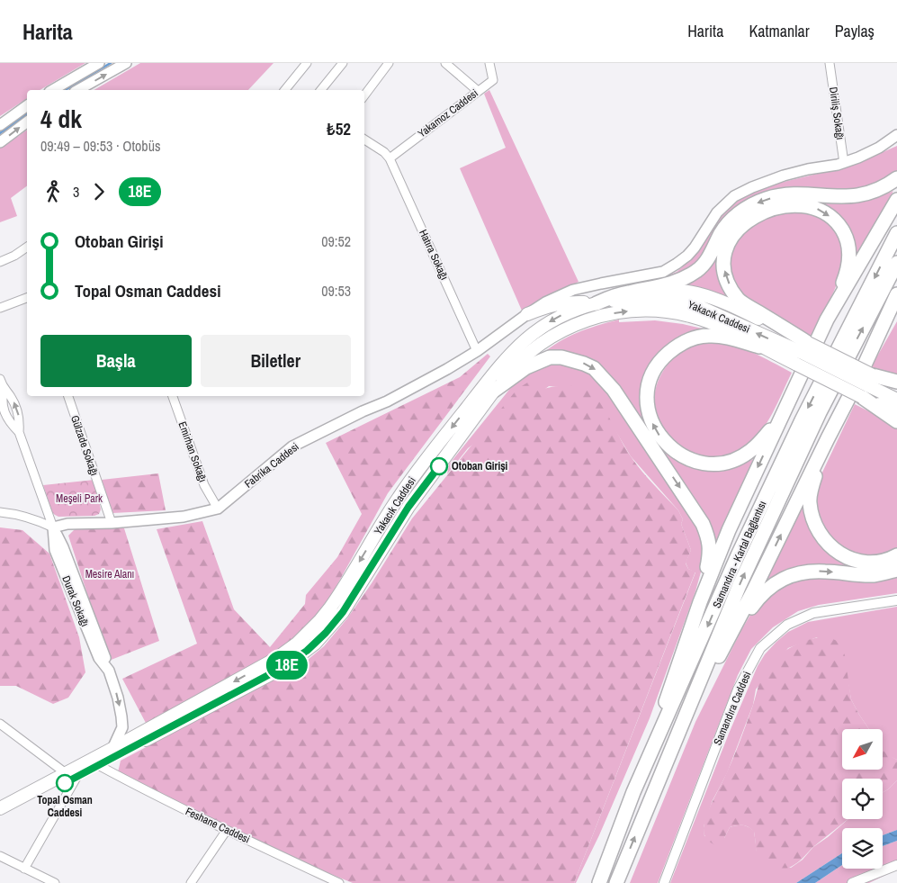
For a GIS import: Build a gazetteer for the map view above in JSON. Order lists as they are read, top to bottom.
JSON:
{
  "streets": {
    "highway": ["Samandıra - Kartal Bağlantısı"],
    "main road": ["Yakacık Caddesi", "Fabrika Caddesi", "Durak Sokağı"],
    "street": [
      "Yakamoz Caddesi",
      "Diriliş Sokağı",
      "Hatıra Sokağı",
      "Gülzade Sokağı",
      "Emirhan Sokağı",
      "Samandıra Caddesi",
      "Feshane Caddesi"
    ]
  },
  "crossings": [
    ["Yakamoz Caddesi", "Hatıra Sokağı"],
    ["Diriliş Sokağı", "Fabrika Caddesi"],
    ["Hatıra Sokağı", "Fabrika Caddesi"],
    ["Yakacık Caddesi", "Durak Sokağı"],
    ["Yakacık Caddesi", "Feshane Caddesi"],
    ["Gülzade Sokağı", "Fabrika Caddesi"],
    ["Emirhan Sokağı", "Fabrika Caddesi"],
    ["Fabrika Caddesi", "Durak Sokağı"]
  ],
  "parks": ["Meşeli Park", "Mesire Alanı"],
  "places": ["Otoban Girişi", "Topal Osman Caddesi"],
  "lines": ["bus line 18E"],
  "north": "bottom left",
  "page": {
    "header": "Harita",
    "nav": ["Harita", "Katmanlar", "Paylaş"],
    "on_map": "18E",
    "heading": ["4 dk", "09:49 – 09:53 · Otobüs", "₺52"],
    "legs": ["3", "18E"],
    "list": [
      {
        "name": "Otoban Girişi",
        "value": "09:52"
      },
      {
        "name": "Topal Osman Caddesi",
        "value": "09:53"
      }
    ],
    "buttons": ["Başla", "Biletler"]
  }
}
